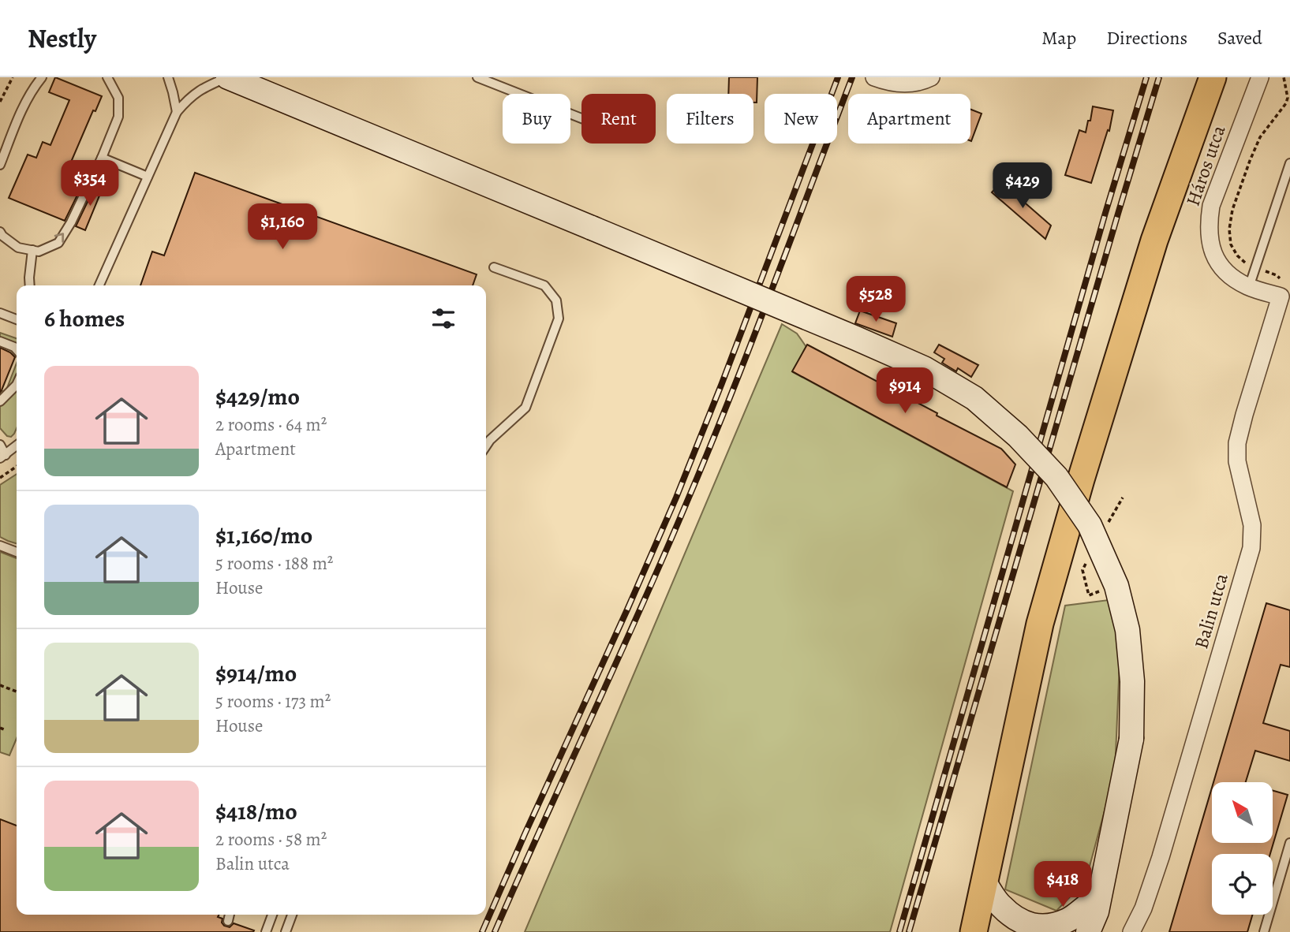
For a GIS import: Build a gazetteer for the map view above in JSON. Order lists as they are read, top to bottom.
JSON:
{
  "streets": {
    "street": ["Háros utca", "Balin utca"]
  },
  "crossings": [
    ["Háros utca", "Balin utca"]
  ],
  "north": "top left",
  "page": {
    "header": "Nestly",
    "nav": ["Map", "Directions", "Saved"],
    "chip": [
      "Buy",
      "Rent",
      "Filters",
      "New",
      "Apartment"
    ],
    "price": [
      "$354",
      "$429",
      "$1,160",
      "$528",
      "$914",
      "$418"
    ],
    "heading": "6 homes",
    "list": [
      {
        "name": "$429/mo",
        "note": "2 rooms · 64 m² · Apartment"
      },
      {
        "name": "$1,160/mo",
        "note": "5 rooms · 188 m² · House"
      },
      {
        "name": "$914/mo",
        "note": "5 rooms · 173 m² · House"
      },
      {
        "name": "$418/mo",
        "note": "2 rooms · 58 m² · Balin utca"
      }
    ]
  }
}
